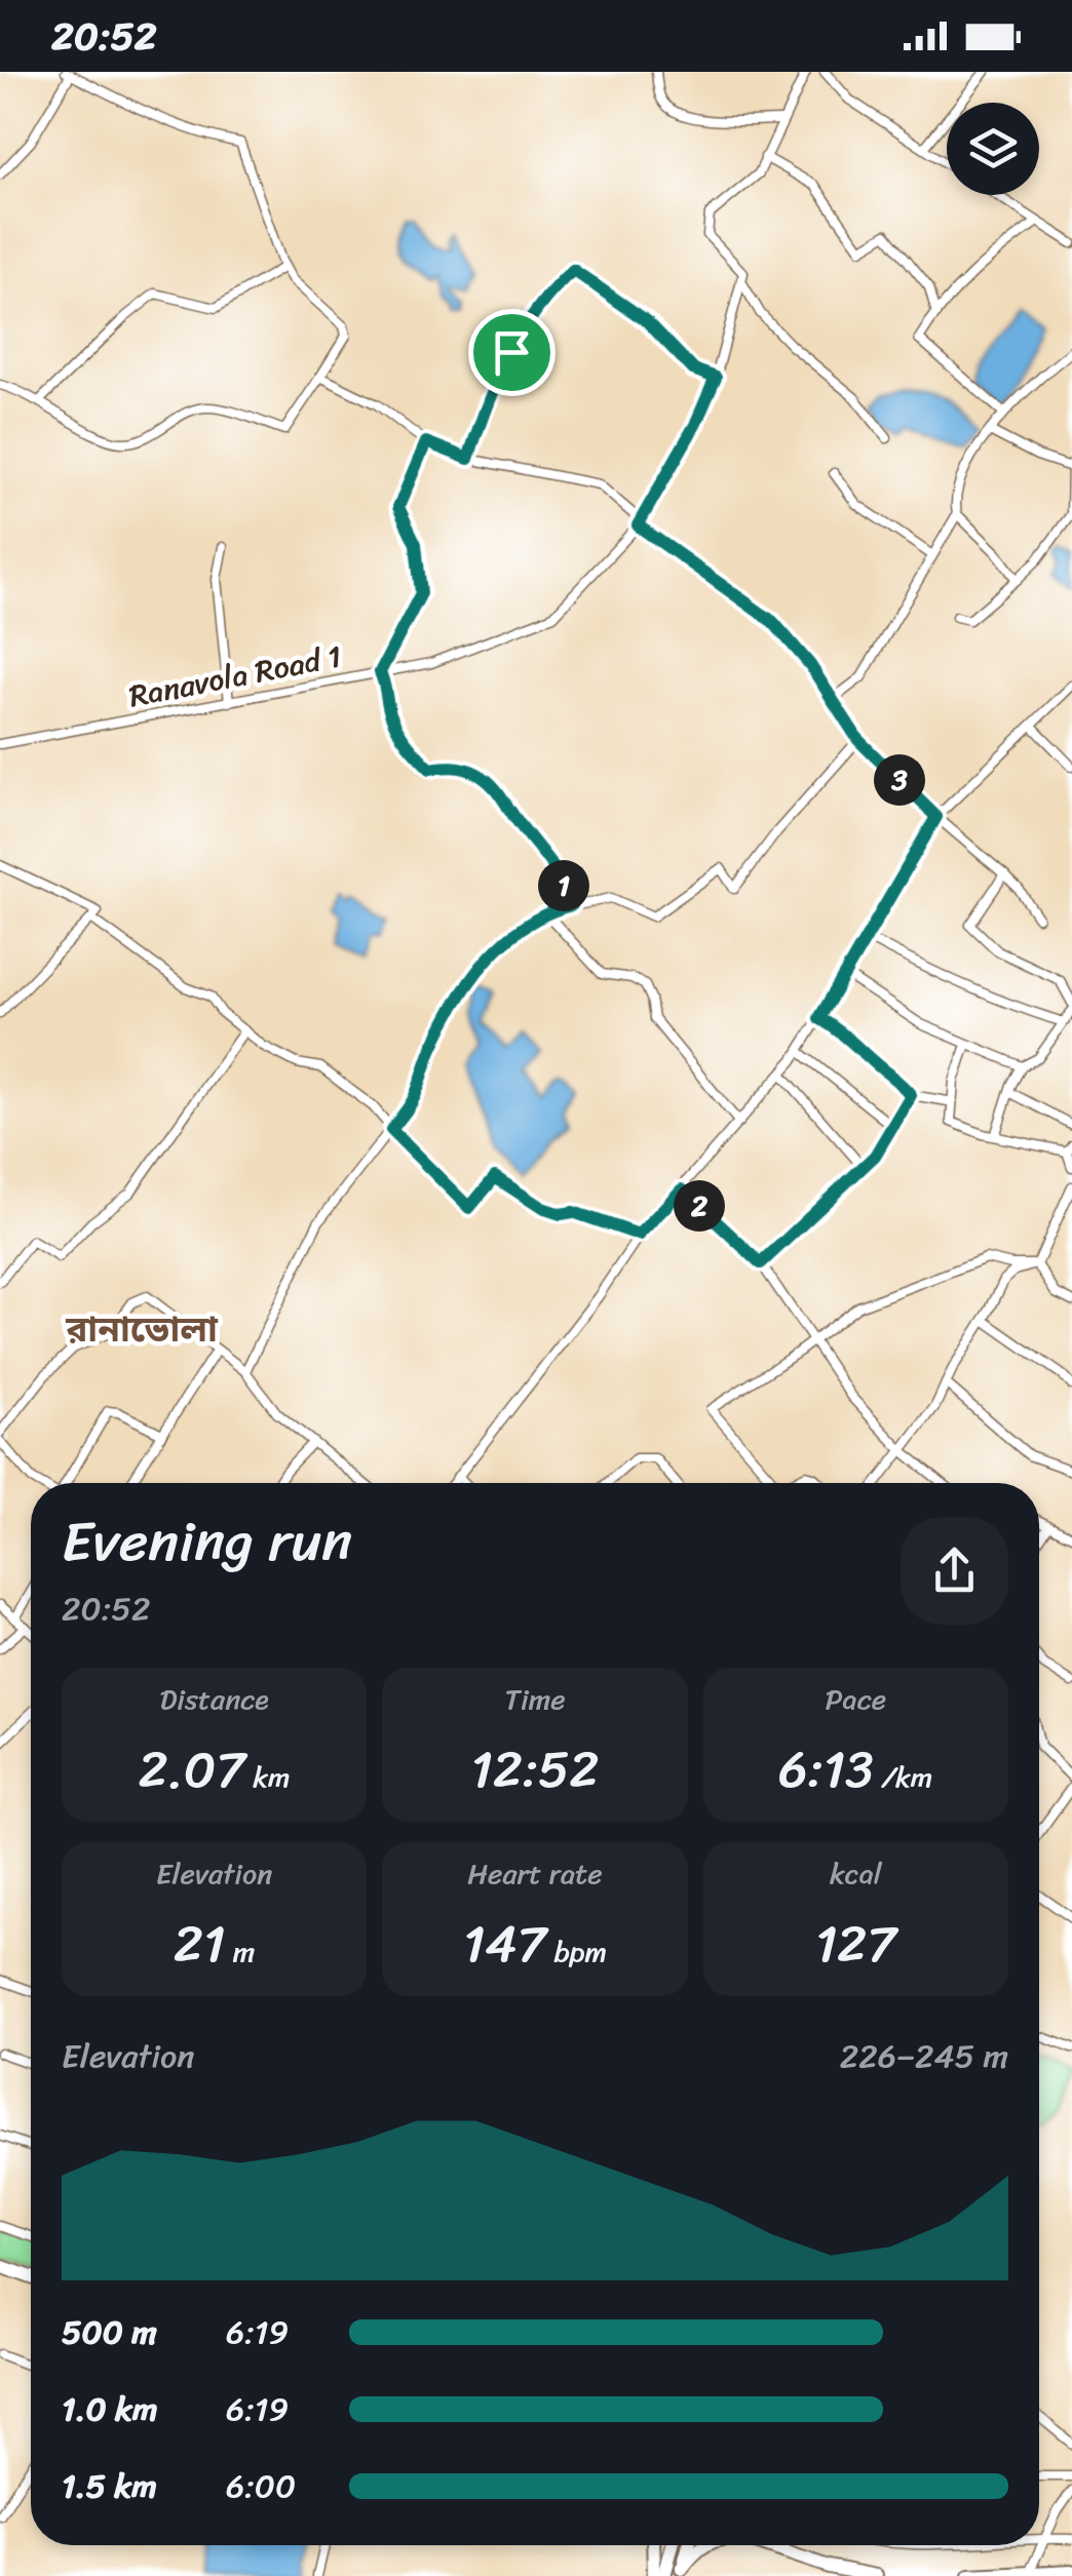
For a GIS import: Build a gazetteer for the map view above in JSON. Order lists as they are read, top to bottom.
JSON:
{
  "streets": {
    "street": ["Ranavola Road 1"]
  },
  "districts": ["রানাভোলা"],
  "page": {
    "status": "20:52",
    "pins": ["3", "1", "2"],
    "heading": ["Evening run", "20:52"],
    "stats": [
      ["Distance", "2.07 km"],
      ["Time", "12:52"],
      ["Pace", "6:13 /km"],
      ["Elevation", "21 m"],
      ["Heart rate", "147 bpm"],
      ["kcal", "127"]
    ],
    "chart": ["Elevation", "226–245 m"],
    "list": [
      {
        "name": "500 m",
        "note": "6:19"
      },
      {
        "name": "1.0 km",
        "note": "6:19"
      },
      {
        "name": "1.5 km",
        "note": "6:00"
      }
    ]
  }
}
